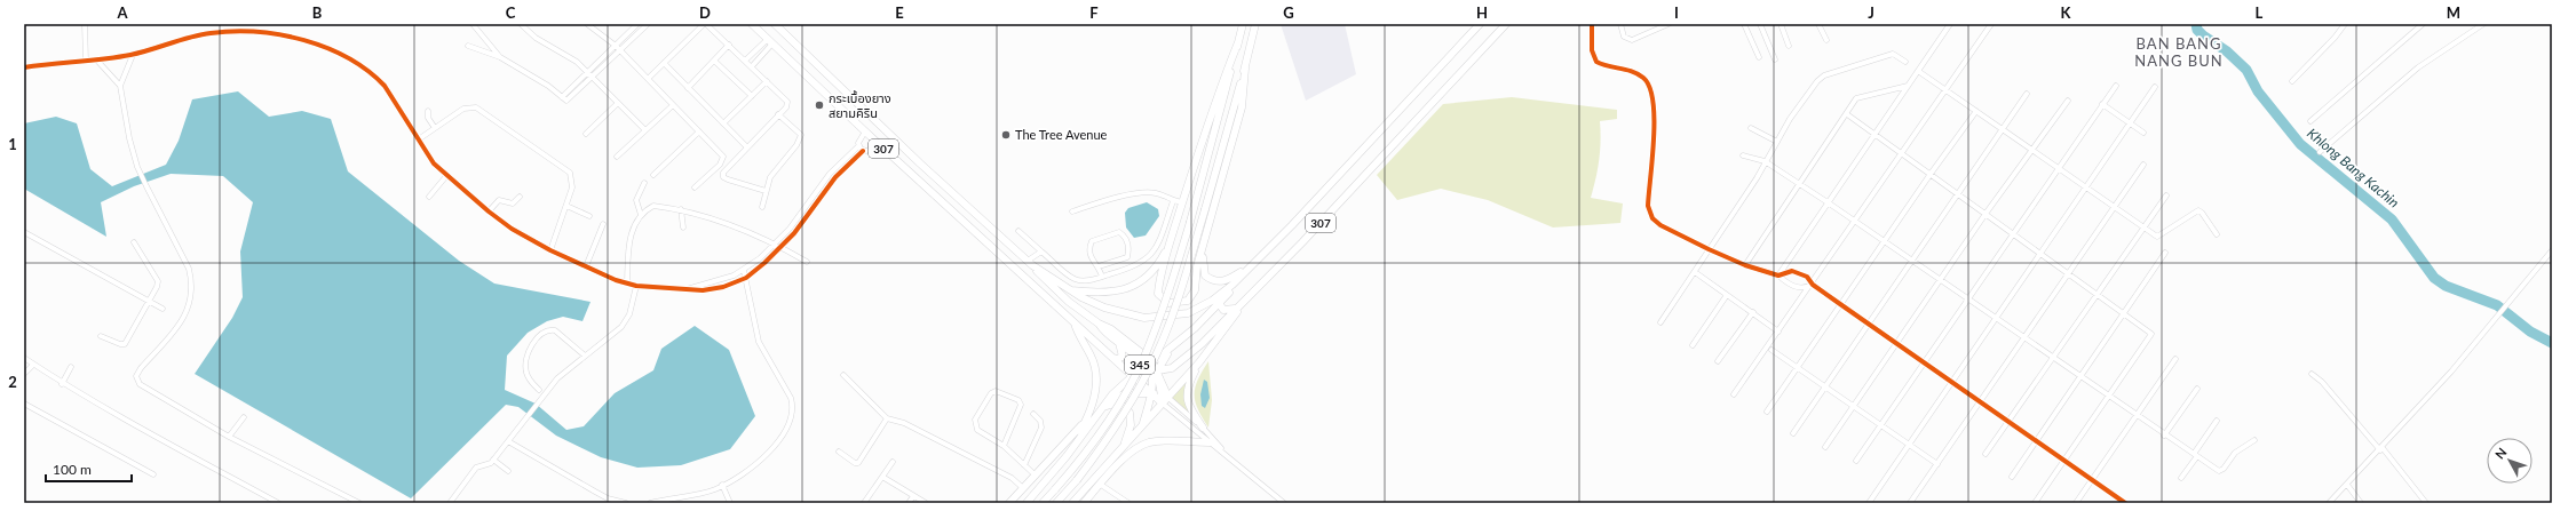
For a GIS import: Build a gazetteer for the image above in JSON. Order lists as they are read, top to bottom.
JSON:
{
  "streets": {
    "main road": ["307", "345"]
  },
  "crossings": [
    ["307", "345"]
  ],
  "districts": ["BAN BANG NANG BUN"],
  "water": ["Khlong Bang Kachin"],
  "places": ["กระเบื้องยาง สยามคิริน", "The Tree Avenue"],
  "scale_bar": "100 m",
  "north": "top left",
  "grid": {
    "columns": [
      "A",
      "B",
      "C",
      "D",
      "E",
      "F",
      "G",
      "H",
      "I",
      "J",
      "K",
      "L",
      "M"
    ],
    "rows": ["1", "2"]
  }
}
